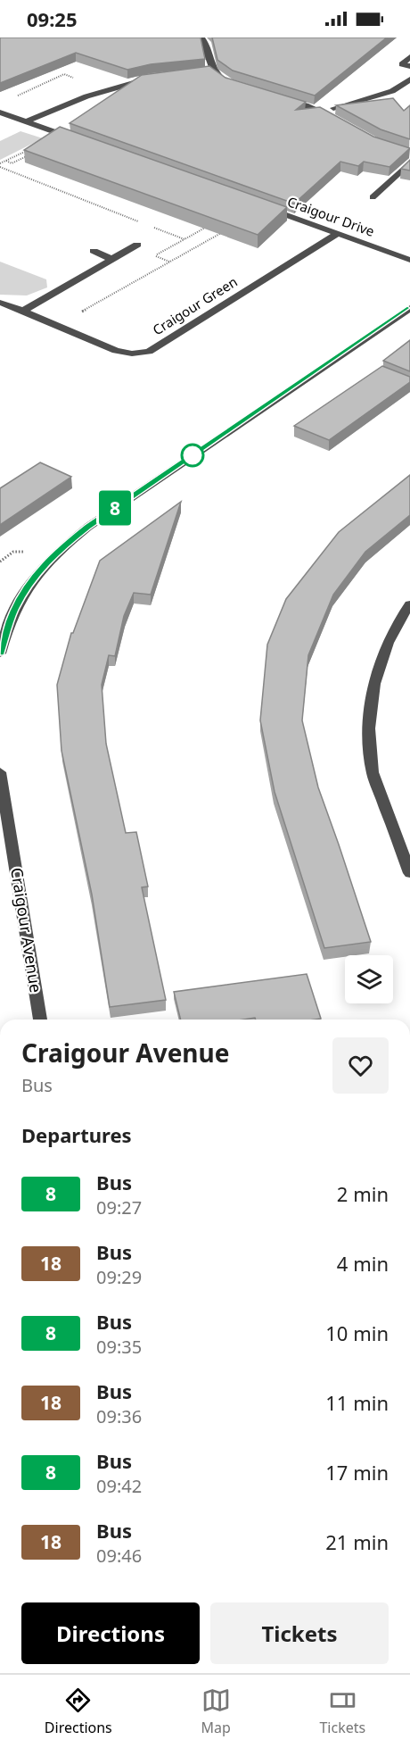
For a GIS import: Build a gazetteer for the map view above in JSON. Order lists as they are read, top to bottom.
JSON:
{
  "streets": {
    "street": ["Craigour Drive", "Craigour Green", "Craigour Avenue"]
  },
  "crossings": [
    ["Craigour Drive", "Craigour Green"]
  ],
  "lines": ["bus line 8"],
  "page": {
    "status": "09:25",
    "on_map": "8",
    "heading": [
      ["Craigour Avenue", "Bus"],
      "Departures"
    ],
    "list": [
      {
        "mark": "8",
        "name": "Bus",
        "note": "09:27",
        "value": "2 min"
      },
      {
        "mark": "18",
        "name": "Bus",
        "note": "09:29",
        "value": "4 min"
      },
      {
        "mark": "8",
        "name": "Bus",
        "note": "09:35",
        "value": "10 min"
      },
      {
        "mark": "18",
        "name": "Bus",
        "note": "09:36",
        "value": "11 min"
      },
      {
        "mark": "8",
        "name": "Bus",
        "note": "09:42",
        "value": "17 min"
      },
      {
        "mark": "18",
        "name": "Bus",
        "note": "09:46",
        "value": "21 min"
      }
    ],
    "buttons": ["Directions", "Tickets"],
    "tabs": ["Directions", "Map", "Tickets"]
  }
}
